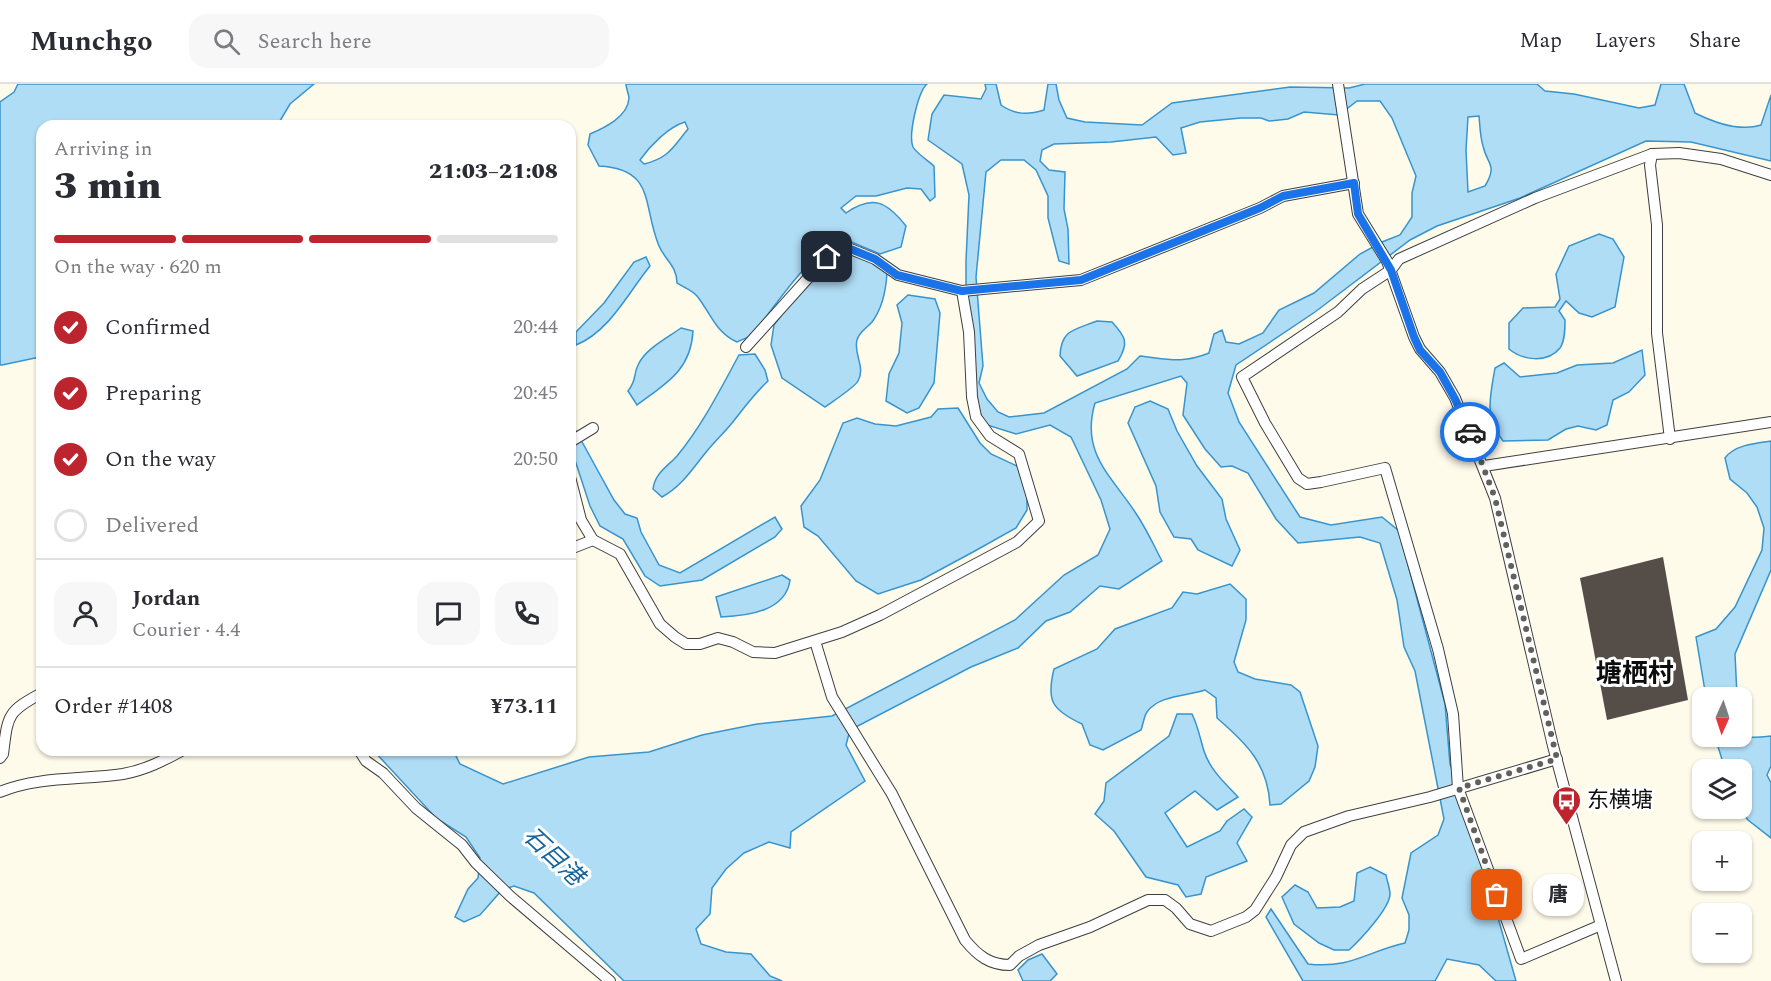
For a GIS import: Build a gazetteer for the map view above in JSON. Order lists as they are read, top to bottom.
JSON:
{
  "districts": ["塘栖村"],
  "water": ["石目港"],
  "places": {
    "bus stop": ["东横塘"],
    "other": ["唐"]
  },
  "north": "bottom",
  "page": {
    "header": "Munchgo",
    "search": "Search here",
    "nav": ["Map", "Layers", "Share"],
    "heading": ["3 min", "Arriving in", "21:03–21:08"],
    "panel": [
      "Jordan",
      "Courier · 4.4",
      "Order #1408",
      "¥73.11"
    ],
    "bar": "On the way · 620 m",
    "list": [
      ["Confirmed", "20:44"],
      ["Preparing", "20:45"],
      ["On the way", "20:50"],
      "Delivered"
    ],
    "map_buttons": ["+", "−"],
    "bubble": "唐"
  }
}
